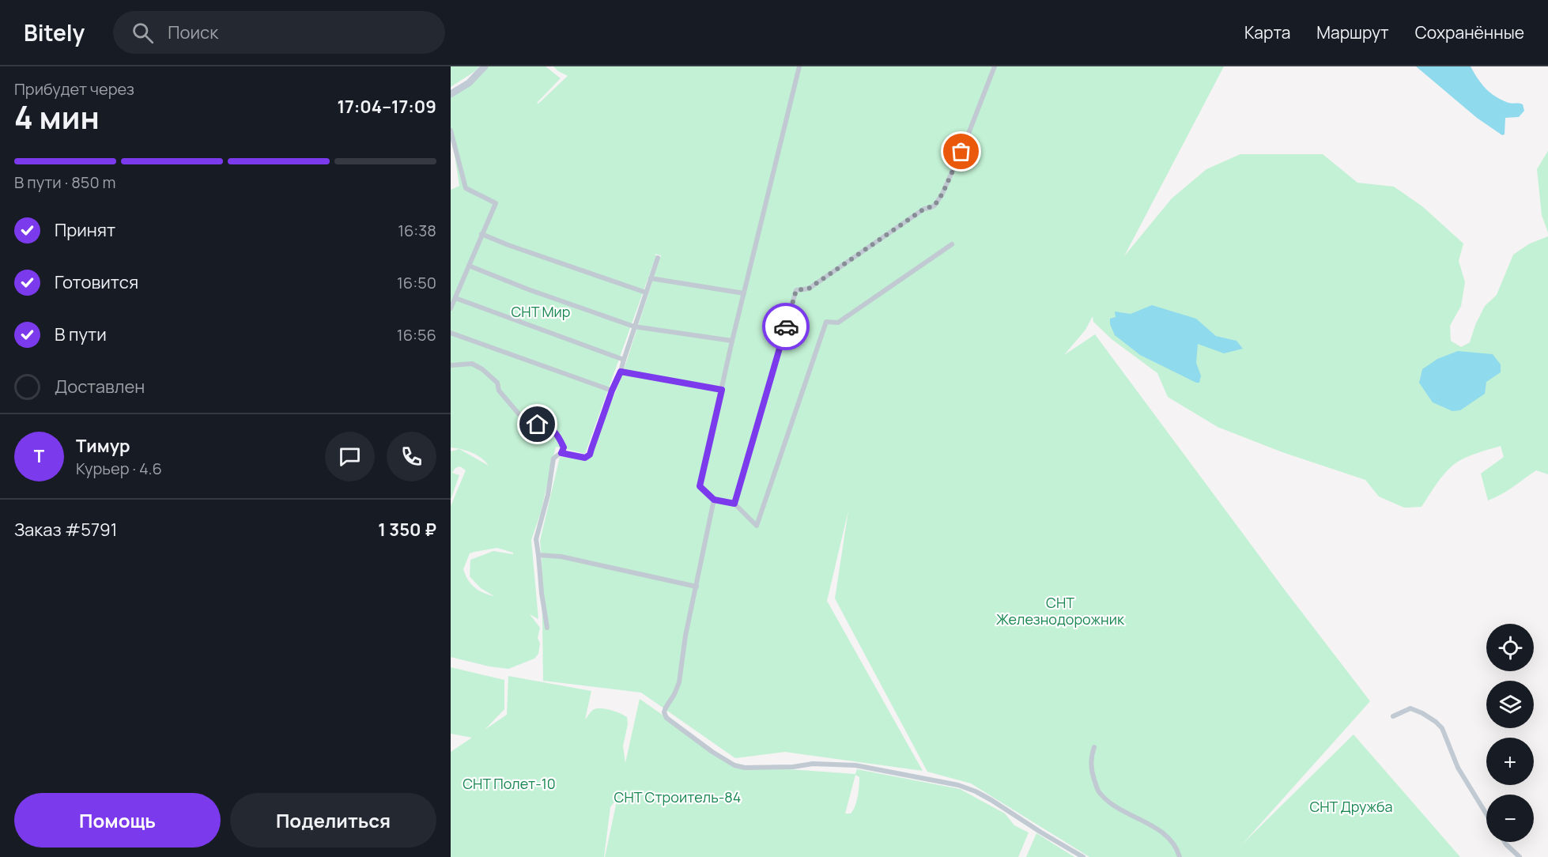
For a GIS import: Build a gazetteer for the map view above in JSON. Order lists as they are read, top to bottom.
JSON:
{
  "parks": [
    "СНТ Мир",
    "СНТ Железнодорожник",
    "СНТ Полет-10",
    "СНТ Строитель-84",
    "СНТ Дружба"
  ],
  "page": {
    "header": "Bitely",
    "search": "Поиск",
    "nav": ["Карта", "Маршрут", "Сохранённые"],
    "heading": ["4 мин", "Прибудет через", "17:04–17:09"],
    "panel": [
      "Тимур",
      "Курьер · 4.6",
      "Заказ #5791",
      "1 350 ₽"
    ],
    "bar": "В пути · 850 m",
    "list": [
      ["Принят", "16:38"],
      ["Готовится", "16:50"],
      ["В пути", "16:56"],
      "Доставлен"
    ],
    "round": "Т",
    "map_buttons": ["+", "−"],
    "buttons": ["Помощь", "Поделиться"]
  }
}
